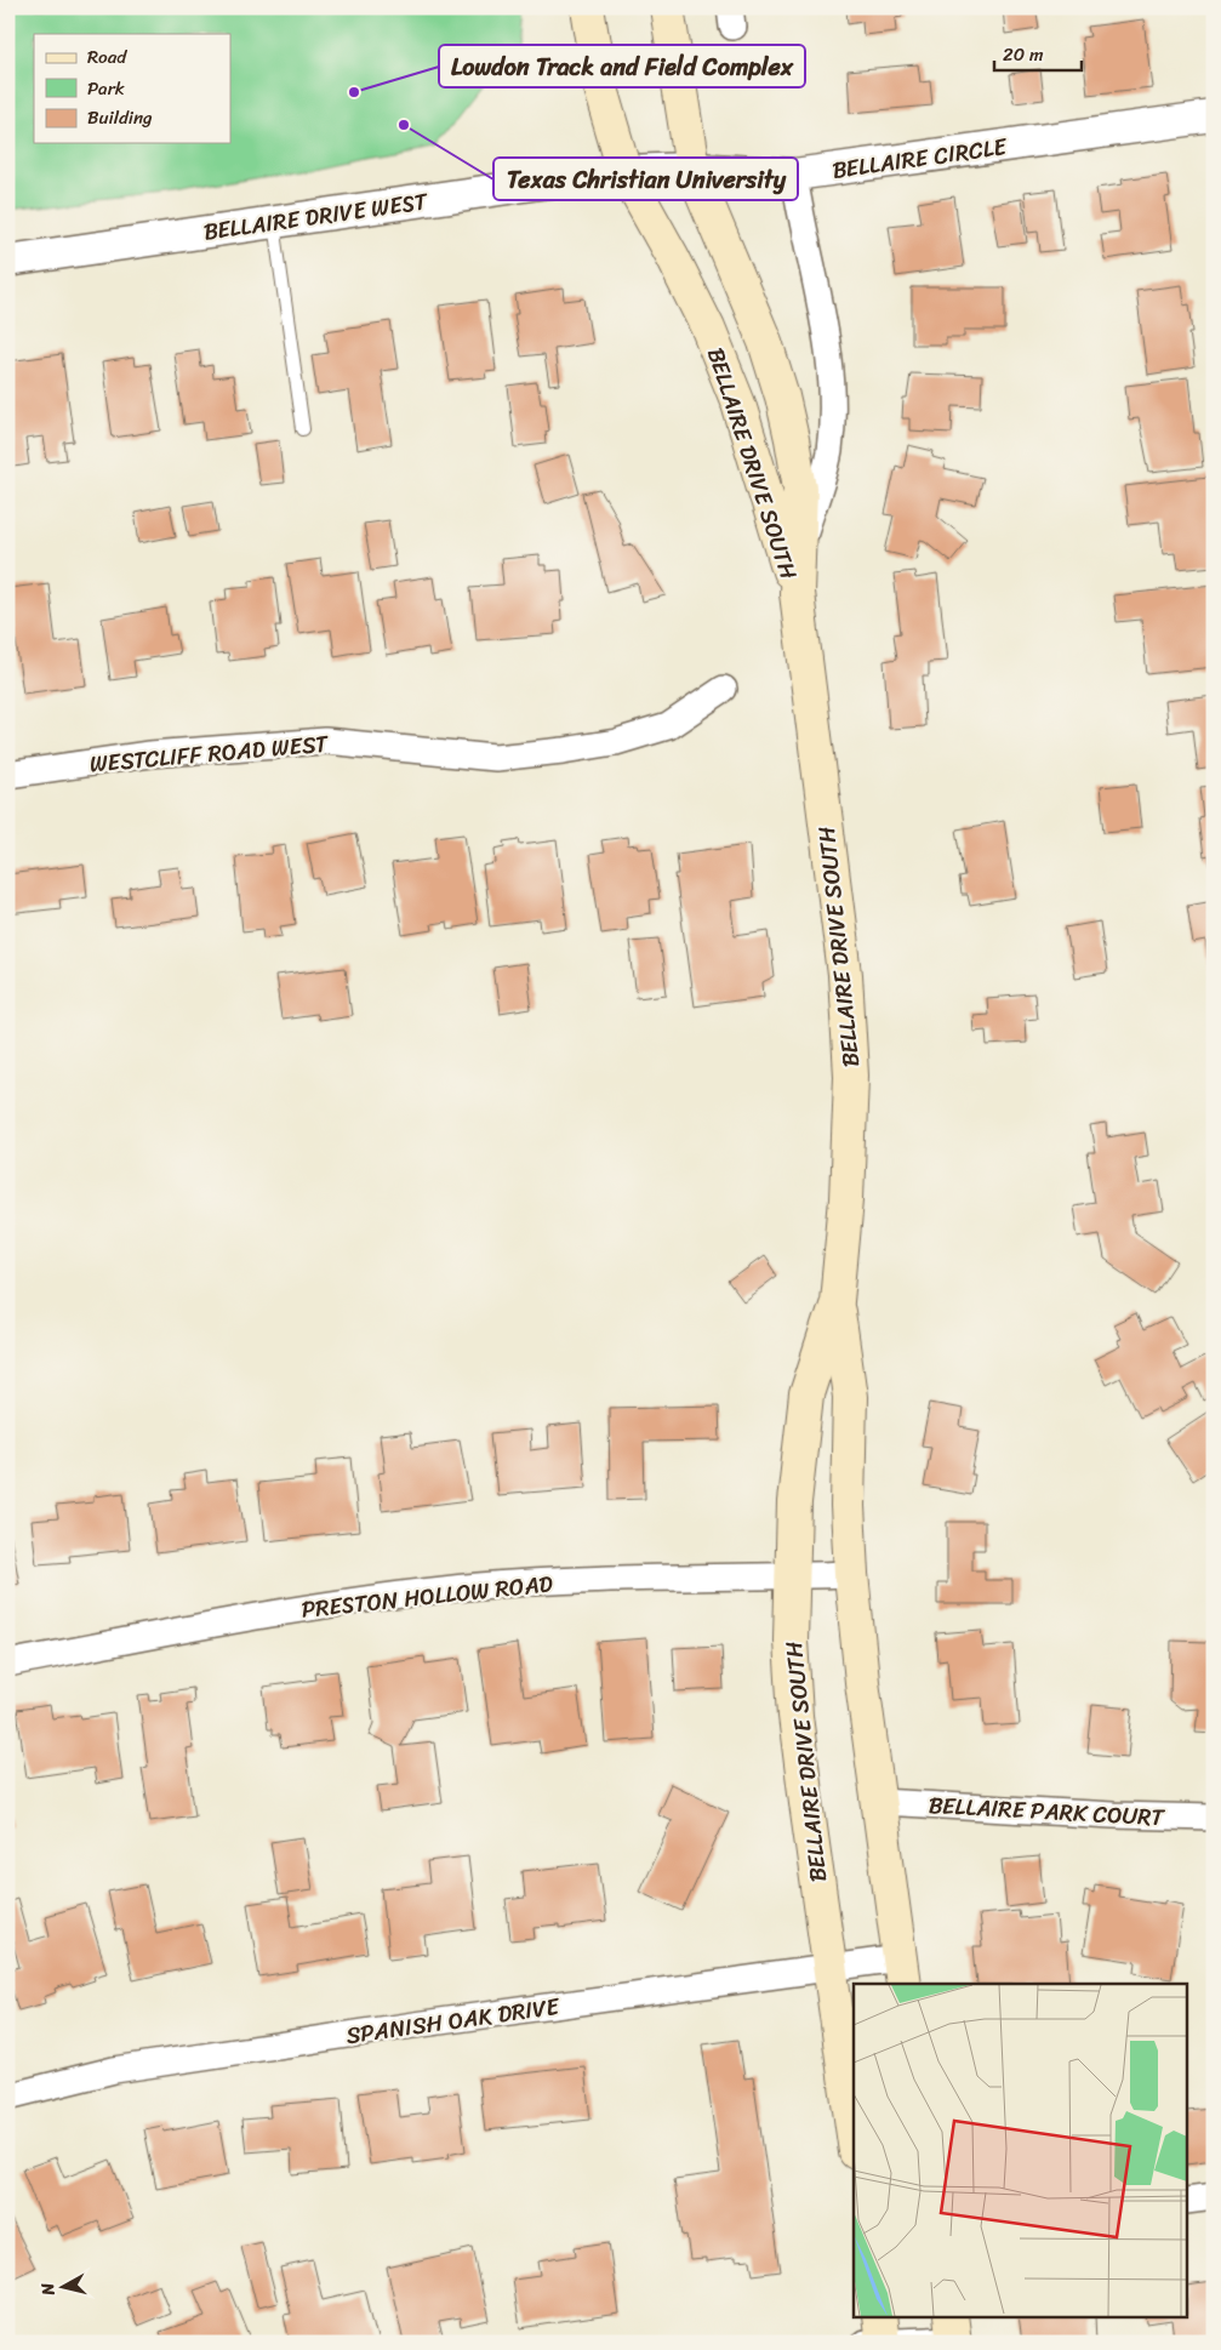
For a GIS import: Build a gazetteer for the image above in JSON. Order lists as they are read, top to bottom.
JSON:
{
  "streets": {
    "main road": ["BELLAIRE DRIVE SOUTH"],
    "street": [
      "BELLAIRE CIRCLE",
      "BELLAIRE DRIVE WEST",
      "WESTCLIFF ROAD WEST",
      "PRESTON HOLLOW ROAD",
      "BELLAIRE PARK COURT",
      "SPANISH OAK DRIVE"
    ]
  },
  "crossings": [
    ["BELLAIRE CIRCLE", "BELLAIRE DRIVE WEST"],
    ["BELLAIRE CIRCLE", "BELLAIRE DRIVE SOUTH"],
    ["BELLAIRE DRIVE WEST", "BELLAIRE DRIVE SOUTH"],
    ["BELLAIRE DRIVE SOUTH", "PRESTON HOLLOW ROAD"],
    ["BELLAIRE DRIVE SOUTH", "BELLAIRE PARK COURT"],
    ["BELLAIRE DRIVE SOUTH", "SPANISH OAK DRIVE"]
  ],
  "places": ["Lowdon Track and Field Complex", "Texas Christian University"],
  "legend": ["Road", "Park", "Building"],
  "scale_bar": "20 m",
  "north": "left"
}
